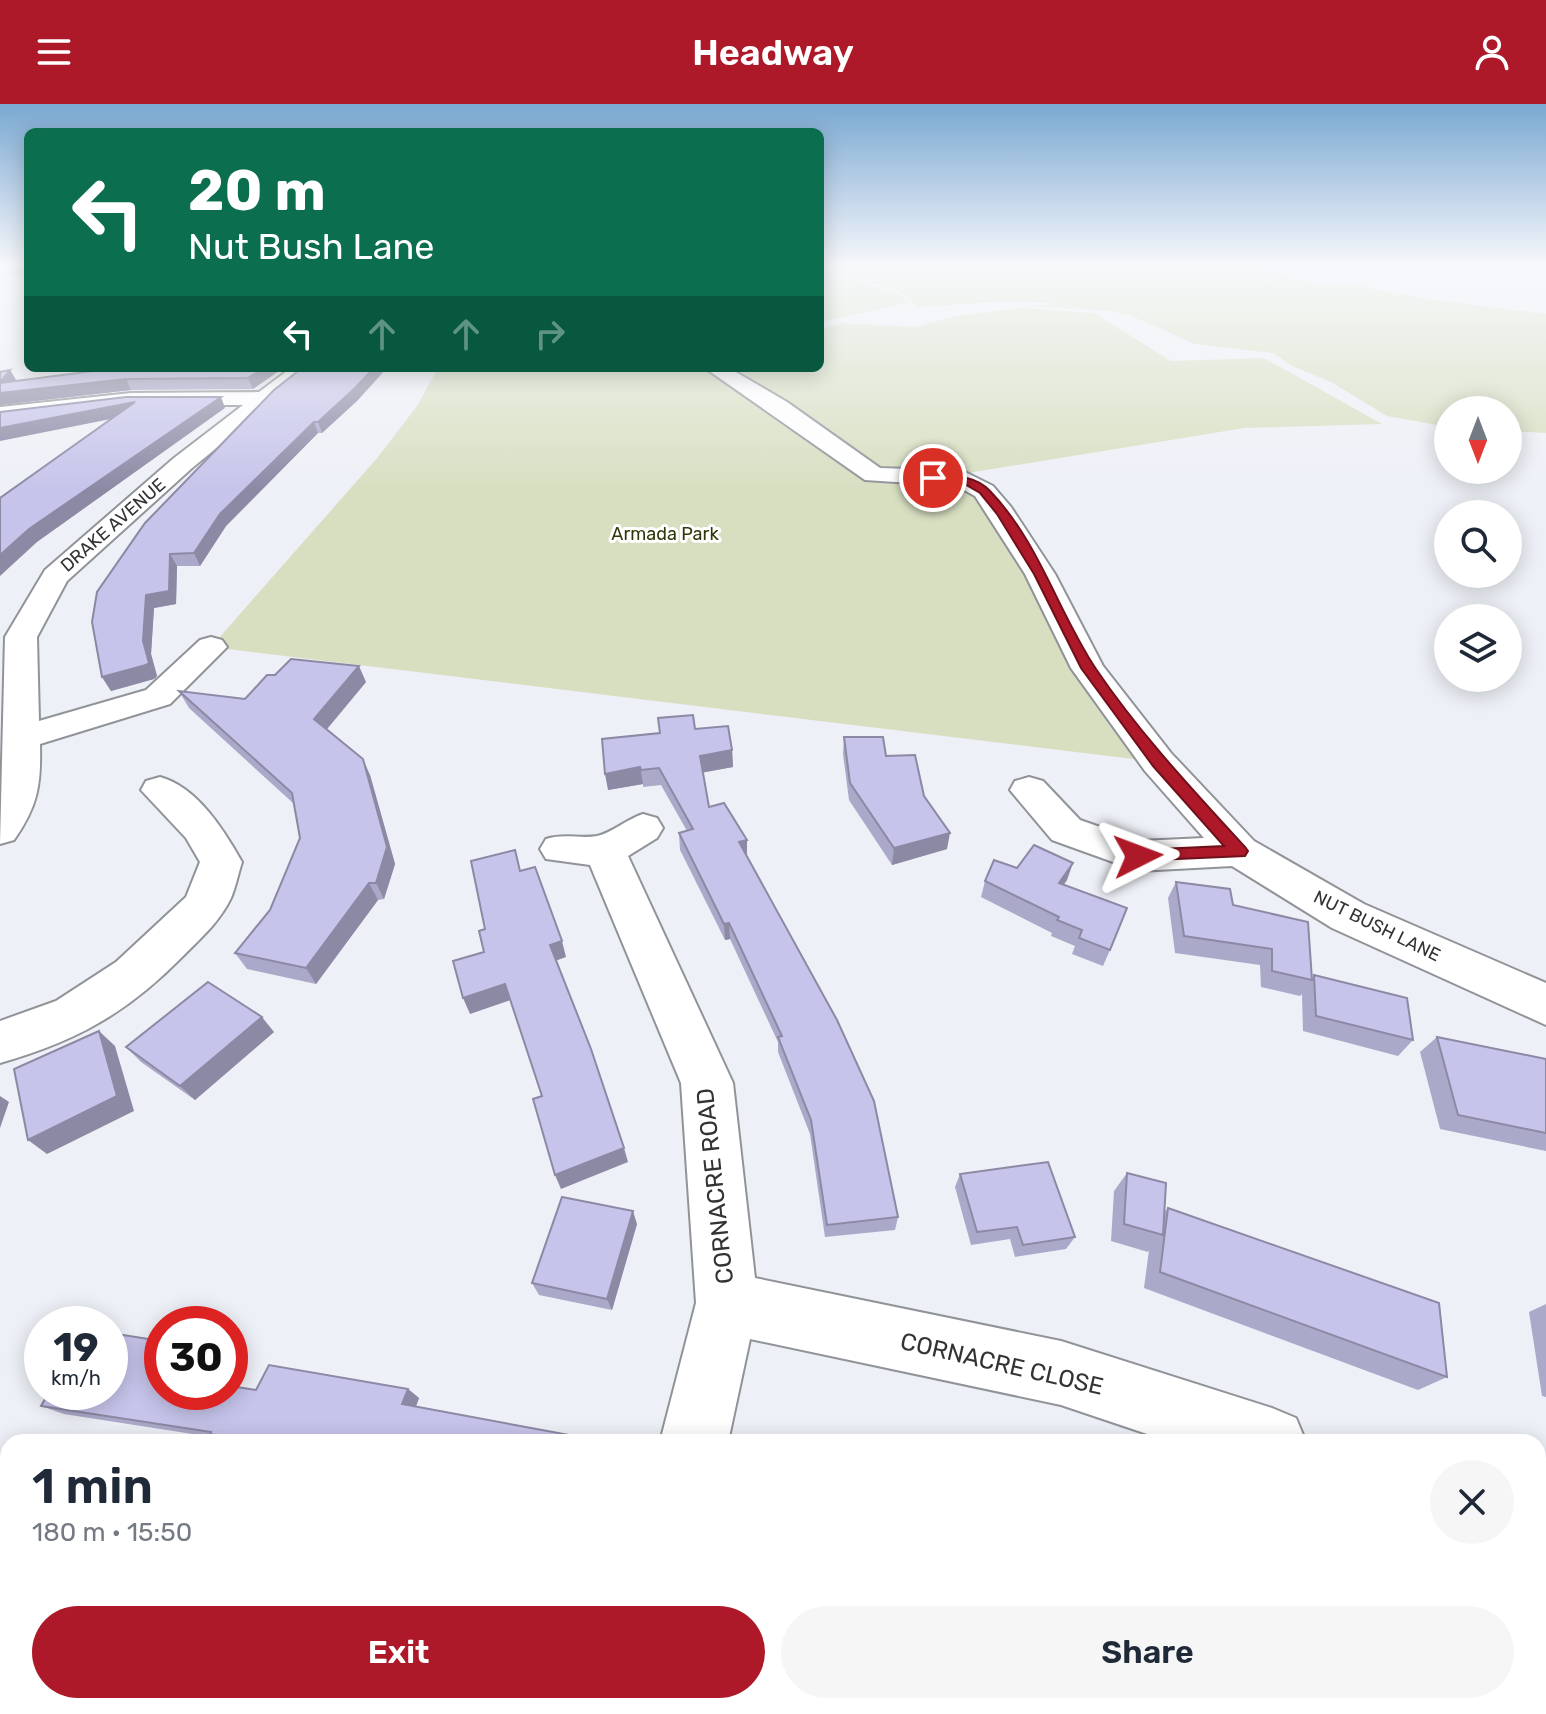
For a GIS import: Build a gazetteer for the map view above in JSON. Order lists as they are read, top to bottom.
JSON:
{
  "streets": {
    "street": [
      "DRAKE AVENUE",
      "NUT BUSH LANE",
      "CORNACRE ROAD",
      "CORNACRE CLOSE"
    ]
  },
  "crossings": [
    ["CORNACRE ROAD", "CORNACRE CLOSE"]
  ],
  "parks": ["Armada Park"],
  "north": "bottom",
  "page": {
    "header": "Headway",
    "turn": ["20 m", "Nut Bush Lane"],
    "speed": "19 km/h",
    "limit": "30",
    "heading": ["1 min", "180 m · 15:50"],
    "buttons": ["Exit", "Share"]
  }
}
